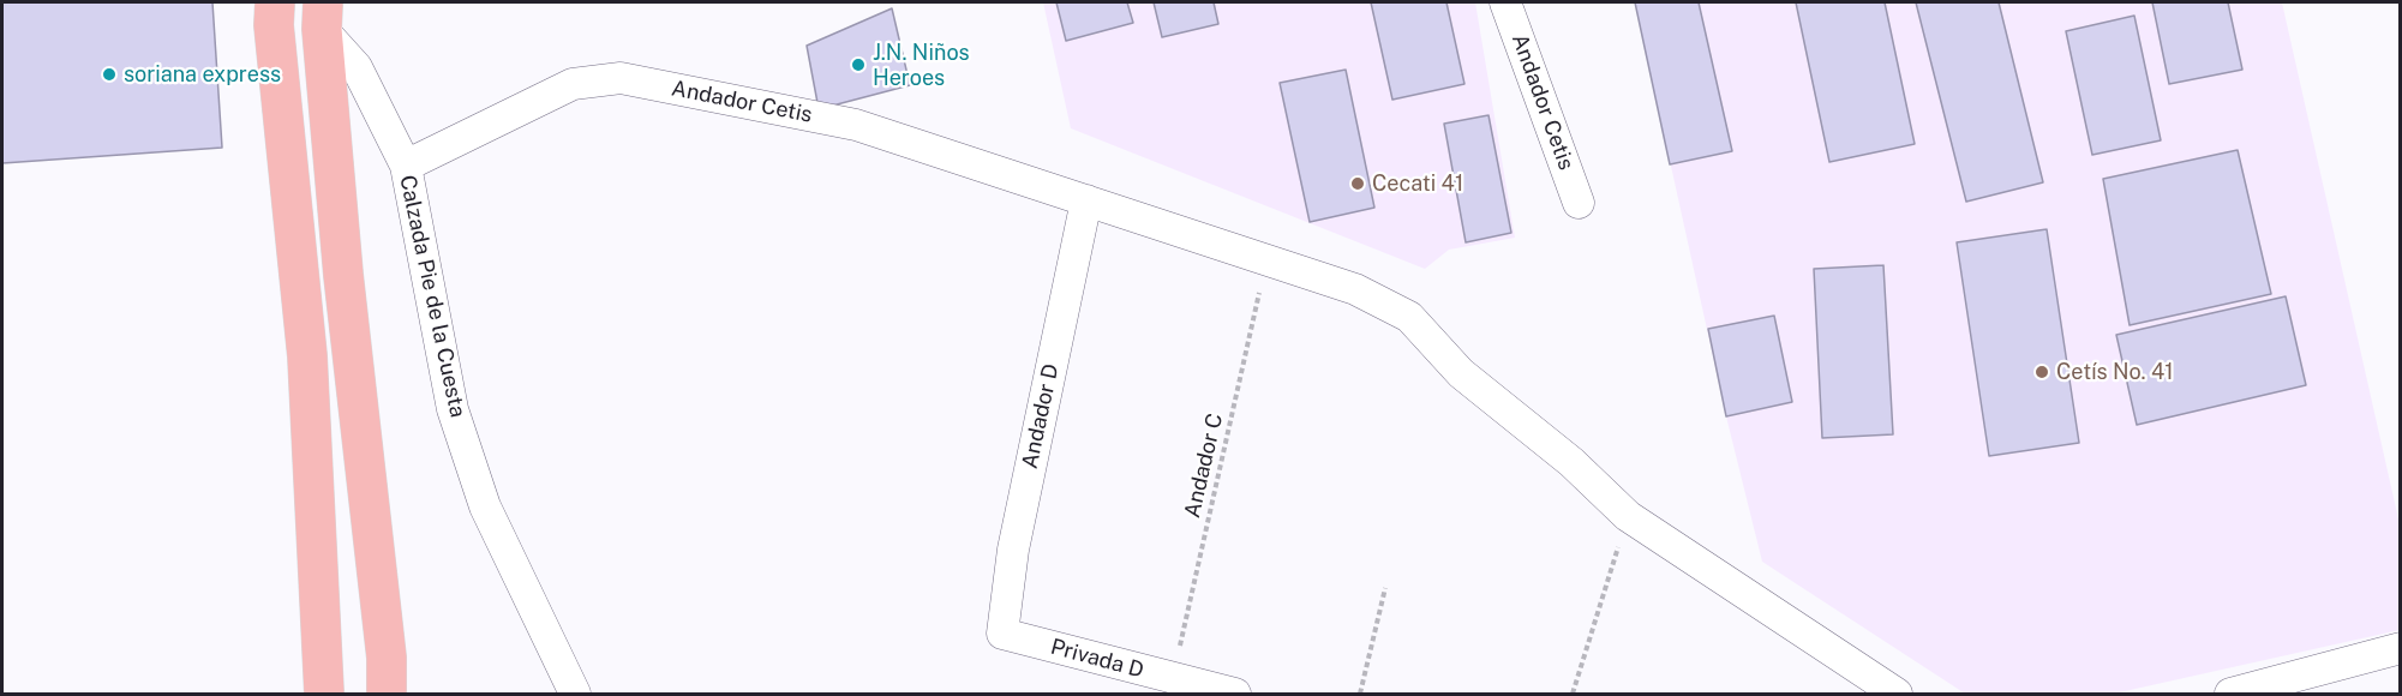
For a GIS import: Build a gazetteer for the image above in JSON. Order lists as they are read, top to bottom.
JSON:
{
  "streets": {
    "main road": ["Calzada Pie de la Cuesta"],
    "street": ["Andador Cetis", "Andador D", "Privada D"],
    "path": ["Andador C"]
  },
  "crossings": [
    ["Andador Cetis", "Calzada Pie de la Cuesta"],
    ["Andador Cetis", "Andador D"],
    ["Andador Cetis", "Andador C"],
    ["Andador D", "Privada D"],
    ["Andador C", "Privada D"]
  ],
  "places": [
    "J.N. Niños Heroes",
    "soriana express",
    "Cecati 41",
    "Cetís No. 41"
  ]
}
